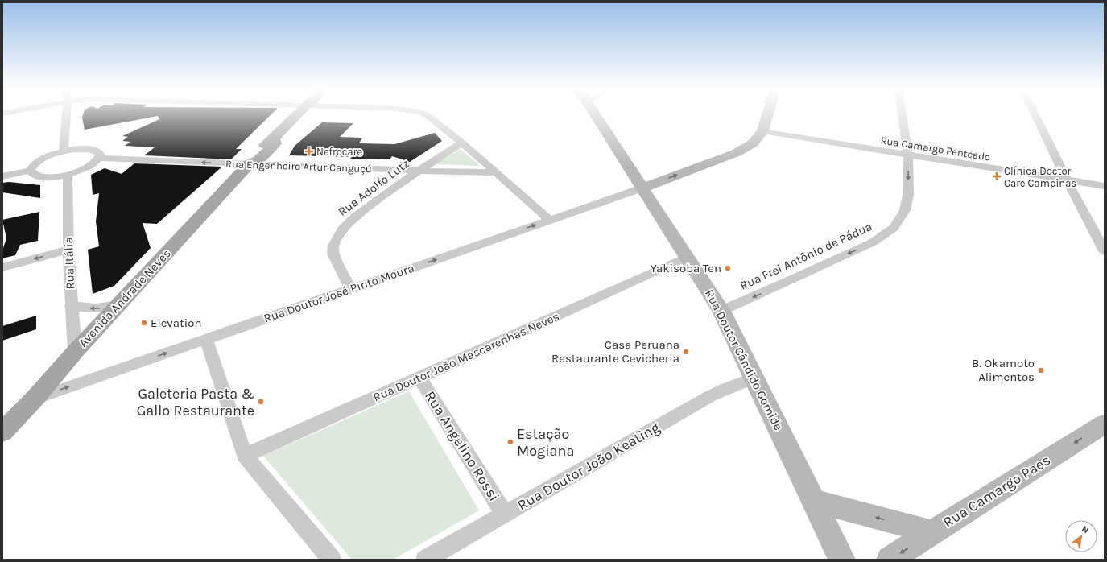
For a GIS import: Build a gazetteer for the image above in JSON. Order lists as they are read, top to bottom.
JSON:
{
  "streets": {
    "main road": ["Avenida Andrade Neves", "Rua Doutor Cândido Gomide", "Rua Camargo Paes"],
    "street": [
      "Rua Camargo Penteado",
      "Rua Engenheiro Artur Canguçú",
      "Rua Adolfo Lutz",
      "Rua Frei Antônio de Pádua",
      "Rua Itália",
      "Rua Doutor José Pinto Moura",
      "Rua Doutor João Mascarenhas Neves",
      "Rua Angelino Rossi",
      "Rua Doutor João Keating"
    ]
  },
  "crossings": [
    ["Rua Camargo Penteado", "Rua Frei Antônio de Pádua"],
    ["Rua Engenheiro Artur Canguçú", "Rua Adolfo Lutz"],
    ["Rua Engenheiro Artur Canguçú", "Avenida Andrade Neves"],
    ["Rua Adolfo Lutz", "Rua Doutor José Pinto Moura"],
    ["Rua Frei Antônio de Pádua", "Rua Doutor Cândido Gomide"],
    ["Rua Itália", "Avenida Andrade Neves"],
    ["Rua Doutor José Pinto Moura", "Avenida Andrade Neves"],
    ["Rua Doutor José Pinto Moura", "Rua Doutor Cândido Gomide"],
    ["Rua Doutor João Mascarenhas Neves", "Rua Doutor Cândido Gomide"],
    ["Rua Doutor João Mascarenhas Neves", "Rua Angelino Rossi"],
    ["Rua Doutor Cândido Gomide", "Rua Doutor João Keating"],
    ["Rua Angelino Rossi", "Rua Doutor João Keating"]
  ],
  "one_way": [
    "Rua Engenheiro Artur Canguçú",
    "Rua Frei Antônio de Pádua",
    "Rua Doutor José Pinto Moura",
    "Rua Camargo Paes"
  ],
  "places": {
    "health": ["Nefrocare", "Clínica Doctor Care Campinas"],
    "other": [
      "Yakisoba Ten",
      "Elevation",
      "Casa Peruana Restaurante Cevicheria",
      "B. Okamoto Alimentos",
      "Galeteria Pasta & Gallo Restaurante",
      "Estação Mogiana"
    ]
  },
  "north": "top right"
}
